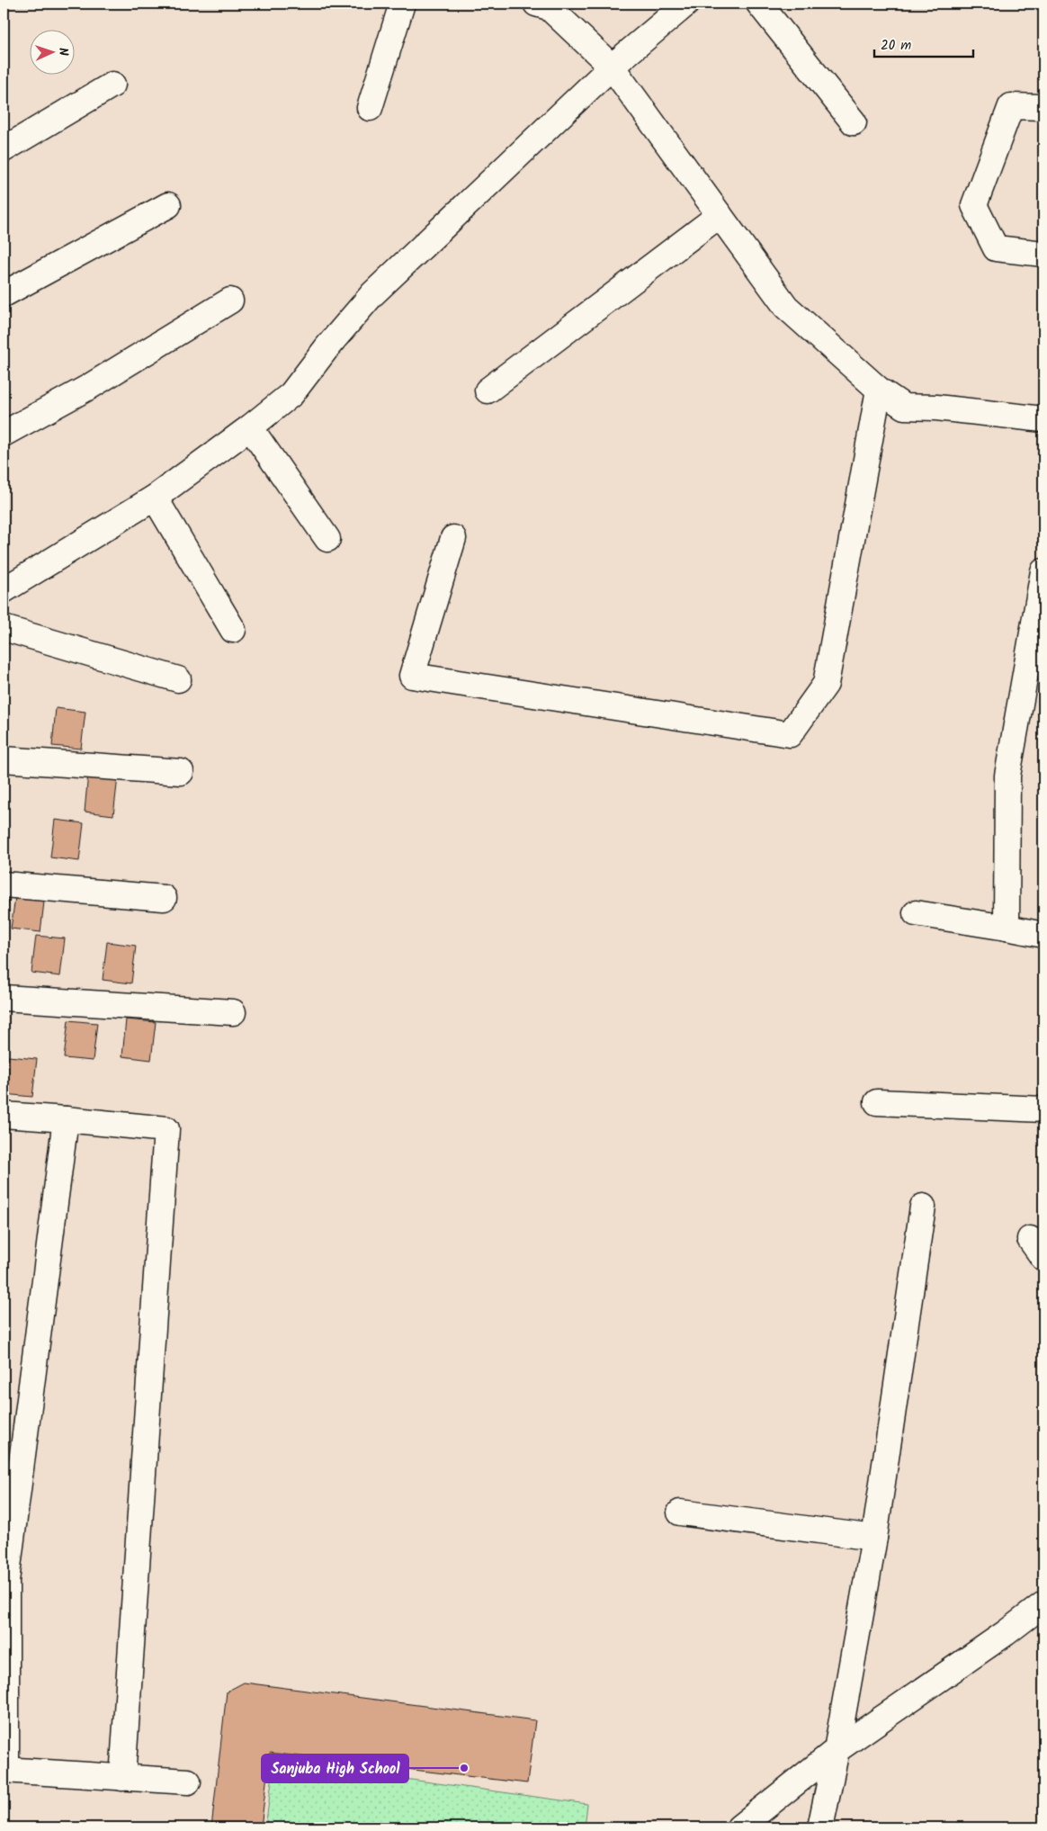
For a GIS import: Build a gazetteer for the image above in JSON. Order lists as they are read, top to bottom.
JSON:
{
  "places": ["Sanjuba High School"],
  "scale_bar": "20 m",
  "north": "right"
}
